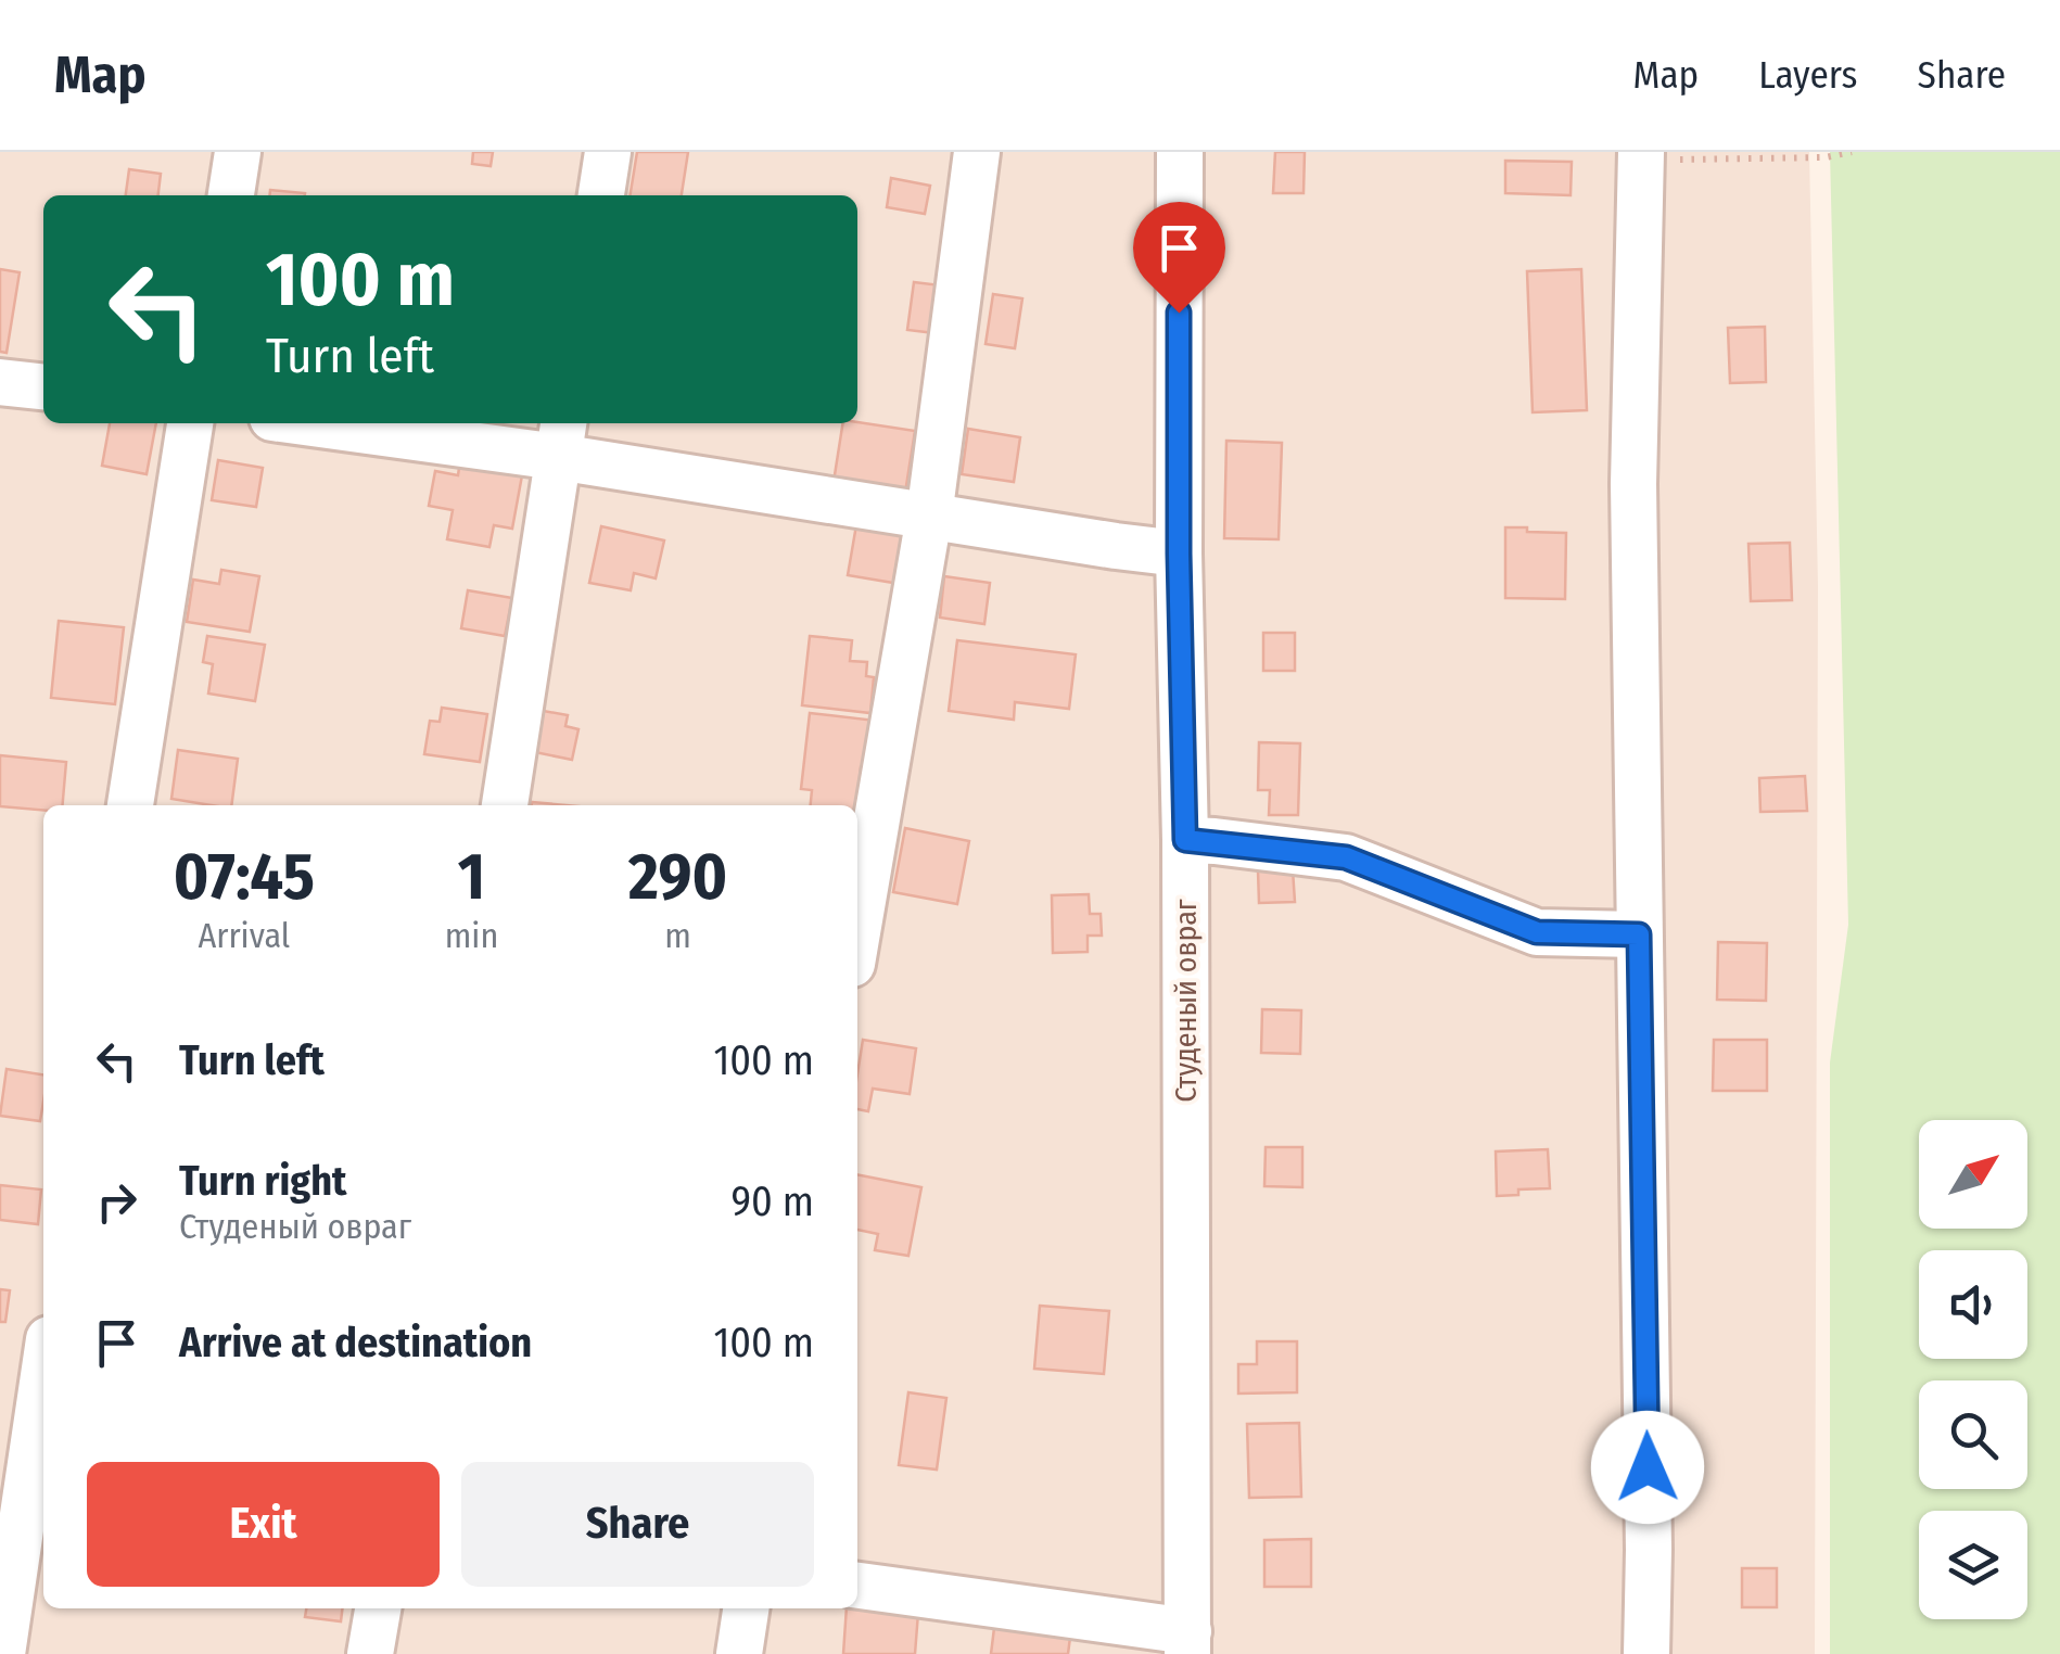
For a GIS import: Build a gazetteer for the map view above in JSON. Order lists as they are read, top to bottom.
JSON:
{
  "streets": {
    "street": ["Студеный овраг"]
  },
  "north": "top right",
  "page": {
    "header": "Map",
    "nav": ["Map", "Layers", "Share"],
    "turn": ["100 m", "Turn left"],
    "eta": [
      "07:45",
      "Arrival",
      "1",
      "min",
      "290",
      "m"
    ],
    "list": [
      {
        "name": "Turn left",
        "value": "100 m"
      },
      {
        "name": "Turn right",
        "note": "Студеный овраг",
        "value": "90 m"
      },
      {
        "name": "Arrive at destination",
        "value": "100 m"
      }
    ],
    "buttons": ["Exit", "Share"]
  }
}
